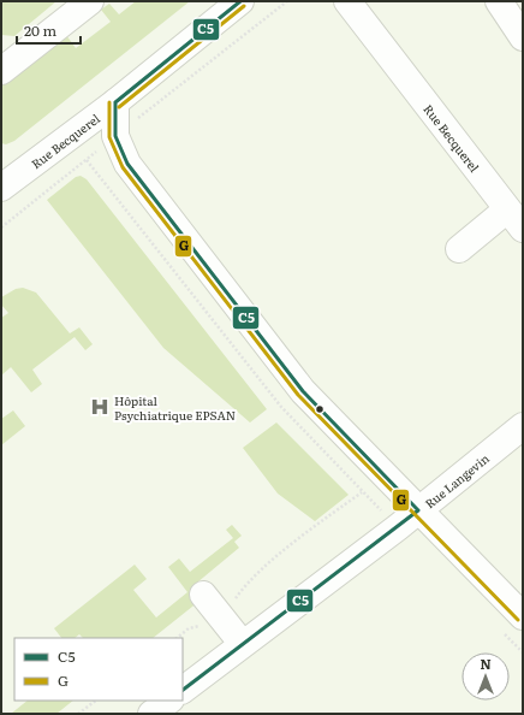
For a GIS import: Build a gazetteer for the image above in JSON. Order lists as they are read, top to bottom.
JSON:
{
  "streets": {
    "street": ["Rue Becquerel", "Rue Langevin"]
  },
  "places": {
    "hospital": ["Hôpital Psychiatrique EPSAN"]
  },
  "lines": ["transit line C5", "transit line G"],
  "legend": ["C5", "G"],
  "scale_bar": "20 m",
  "north": "top"
}
